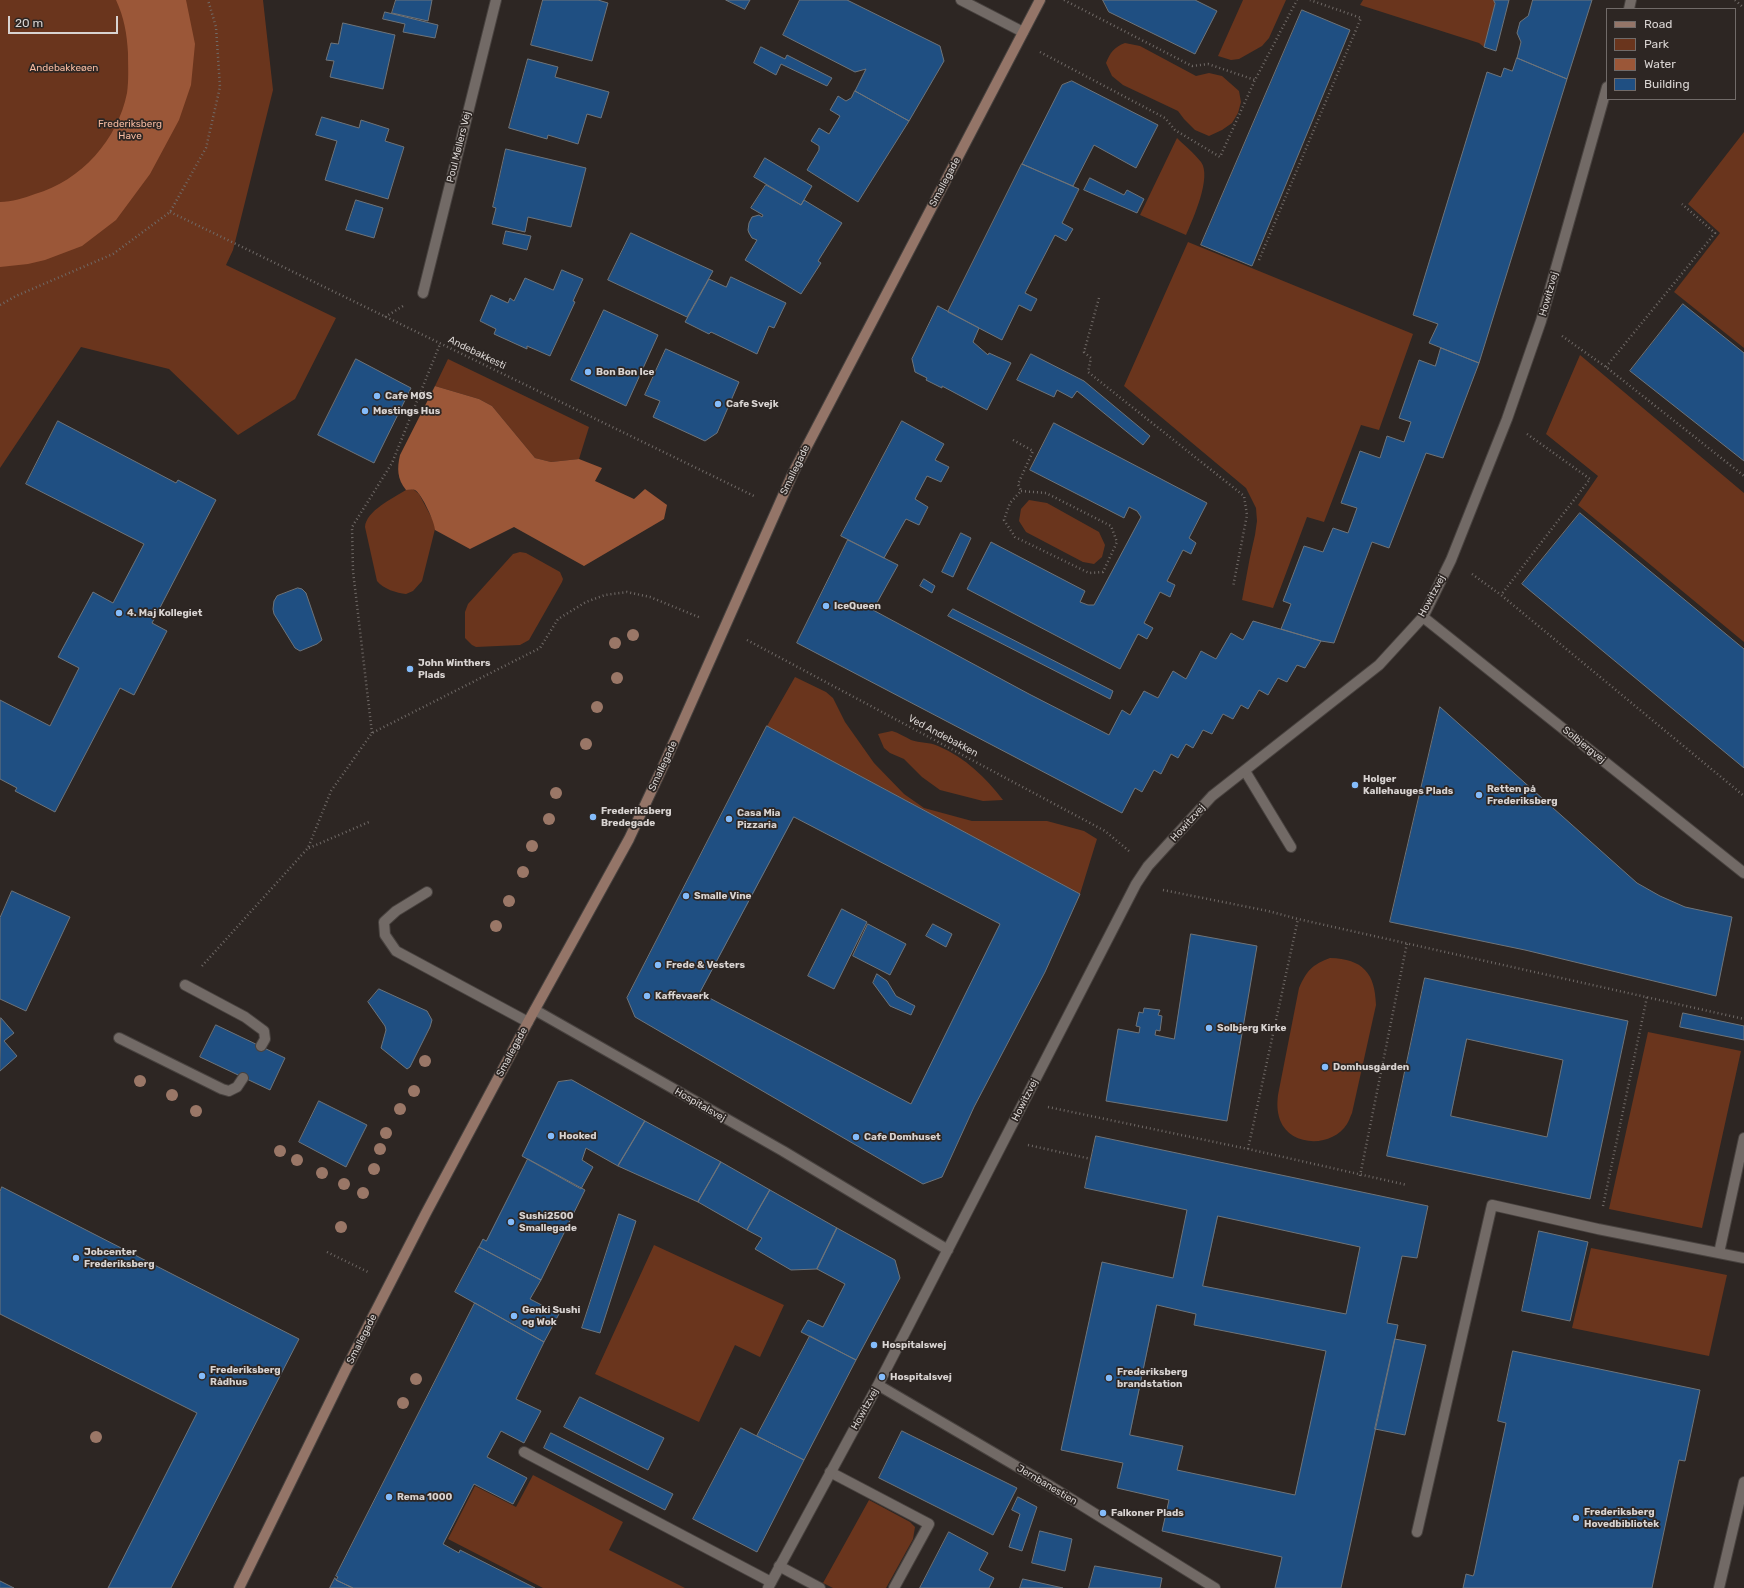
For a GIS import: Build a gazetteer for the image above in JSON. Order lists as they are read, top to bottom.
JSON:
{
  "streets": {
    "street": [
      "Poul Møllers Vej",
      "Smallegade",
      "Howitzvej",
      "Solbjergvej",
      "Hospitalsvej",
      "Jernbanestien"
    ],
    "path": ["Andebakkesti", "Ved Andebakken"]
  },
  "crossings": [
    ["Smallegade", "Andebakkesti"],
    ["Smallegade", "Ved Andebakken"],
    ["Smallegade", "Hospitalsvej"],
    ["Howitzvej", "Ved Andebakken"],
    ["Howitzvej", "Solbjergvej"],
    ["Howitzvej", "Hospitalsvej"],
    ["Howitzvej", "Jernbanestien"]
  ],
  "parks": ["Andebakkeøen", "Frederiksberg Have"],
  "places": [
    "Bon Bon Ice",
    "Cafe MØS",
    "Cafe Svejk",
    "Møstings Hus",
    "IceQueen",
    "4. Maj Kollegiet",
    "John Winthers Plads",
    "Holger Kallehauges Plads",
    "Retten på Frederiksberg",
    "Frederiksberg Bredegade",
    "Casa Mia Pizzaria",
    "Smalle Vine",
    "Frede & Vesters",
    "Kaffevaerk",
    "Solbjerg Kirke",
    "Domhusgården",
    "Hooked",
    "Cafe Domhuset",
    "Sushi2500 Smallegade",
    "Jobcenter Frederiksberg",
    "Genki Sushi og Wok",
    "Hospitalswej",
    "Frederiksberg Rådhus",
    "Hospitalsvej",
    "Frederiksberg brandstation",
    "Rema 1000",
    "Falkoner Plads",
    "Frederiksberg Hovedbibliotek"
  ],
  "legend": [
    "Road",
    "Park",
    "Water",
    "Building"
  ],
  "scale_bar": "20 m"
}
